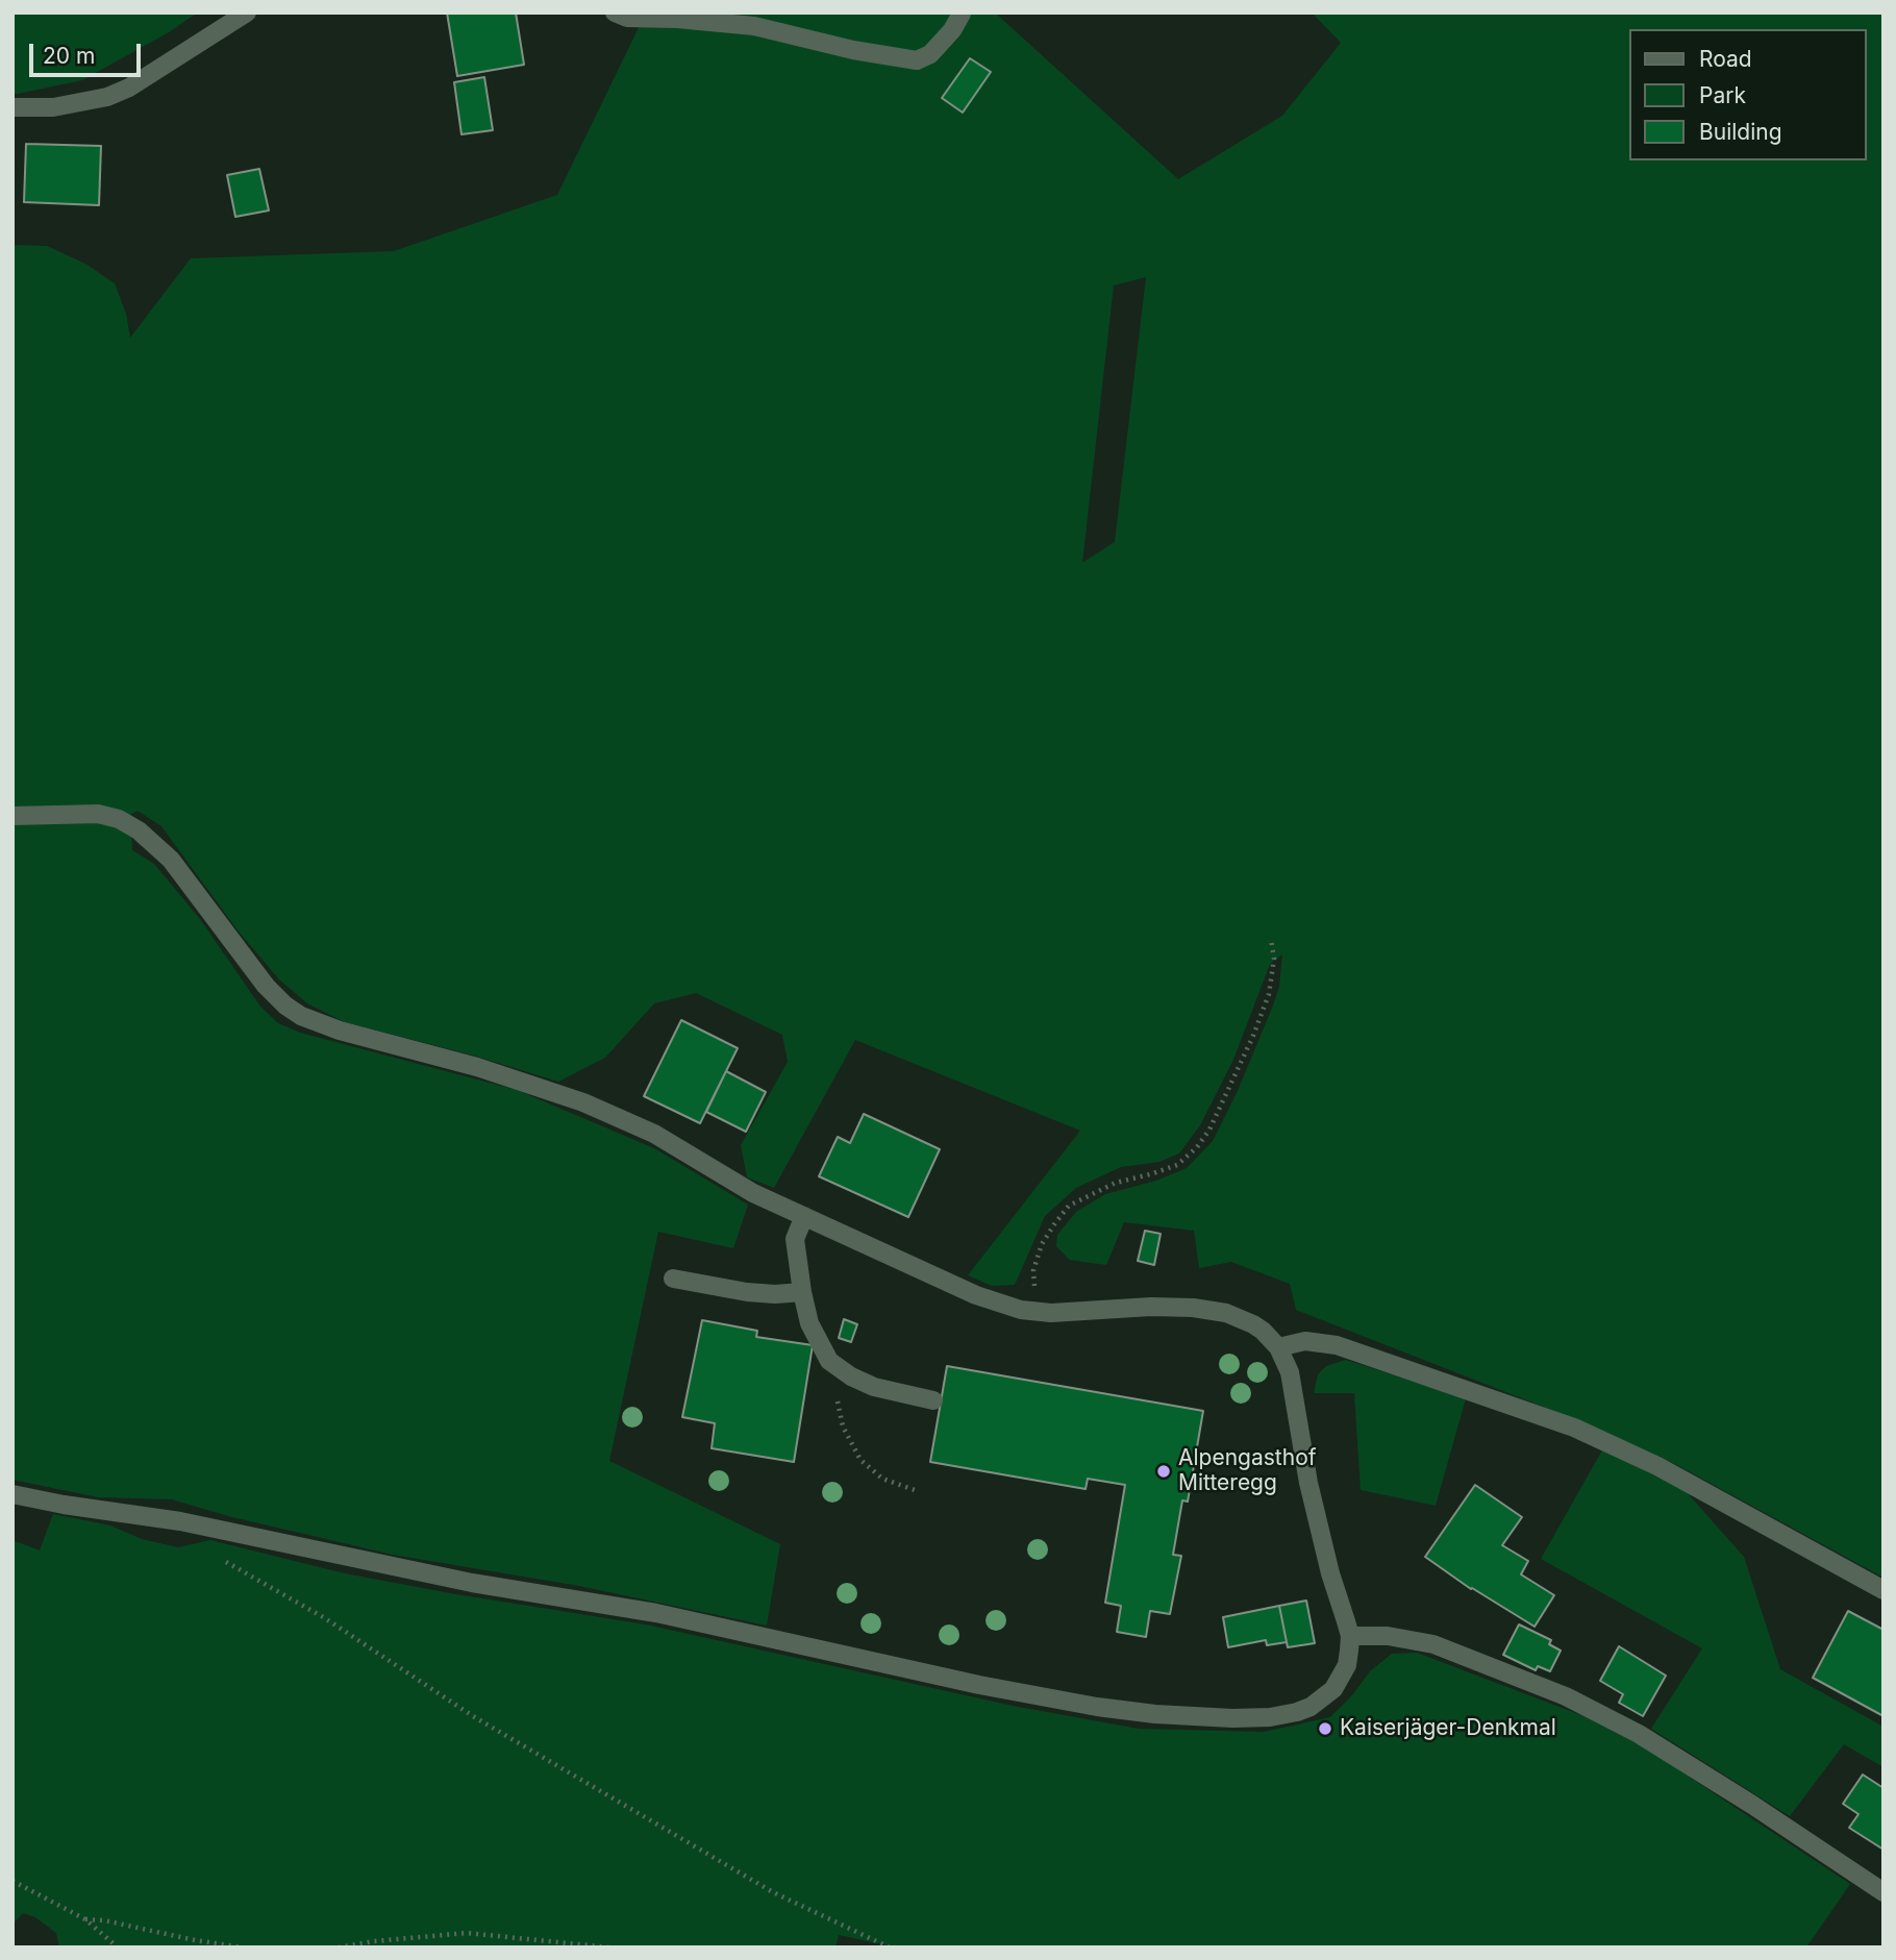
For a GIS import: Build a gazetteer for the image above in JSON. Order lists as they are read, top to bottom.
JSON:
{
  "places": ["Alpengasthof Mitteregg", "Kaiserjäger-Denkmal"],
  "legend": ["Road", "Park", "Building"],
  "scale_bar": "20 m"
}
